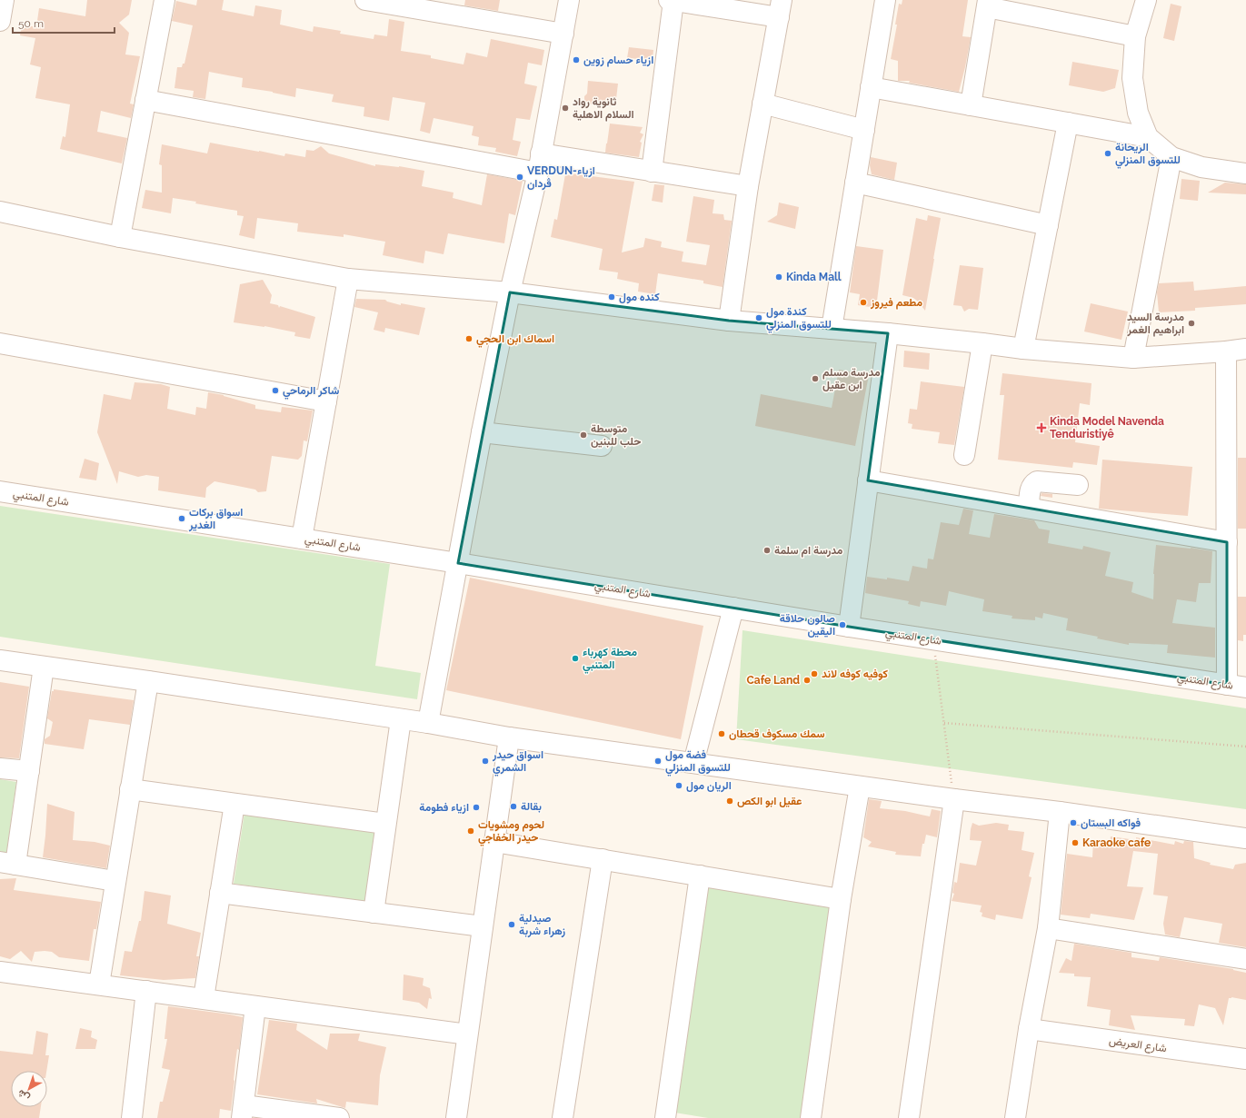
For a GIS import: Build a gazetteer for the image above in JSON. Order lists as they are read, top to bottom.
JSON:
{
  "streets": {
    "street": ["شارع المتنبي", "شارع العريض"]
  },
  "places": {
    "other": [
      "ازياء حسام زوين",
      "ثانوية رواد السلام الاهلية",
      "الريحانة للتسوق المنزلي",
      "VERDUN-ازياء ڤردان",
      "Kinda Mall",
      "كنده مول",
      "مطعم فيروز",
      "كندة مول للتسوق المنزلي",
      "مدرسة السيد ابراهيم الغمر",
      "اسماك ابن الحجي",
      "مدرسة مسلم ابن عقيل",
      "شاكر الرماحي",
      "متوسطة حلب للبنين",
      "اسواق بركات الغدير",
      "مدرسة ام سلمة",
      "صالون حلاقة اليقين",
      "محطة كهرباء المتنبي",
      "كوفيه كوفه لاند",
      "Cafe Land",
      "سمك مسكوف قحطان",
      "اسواق حيدر الشمري",
      "فضة مول للتسوق المنزلي",
      "الريان مول",
      "عقيل ابو الكص",
      "بقالة",
      "ازياء فطومة",
      "فواكه البستان",
      "لحوم ومشويات حيدر الخفاجي",
      "Karaoke cafe",
      "صيدلية زهراء شربة"
    ],
    "health": ["Kinda Model Navenda Tenduristiyê"]
  },
  "scale_bar": "50 m",
  "north": "bottom left"
}
